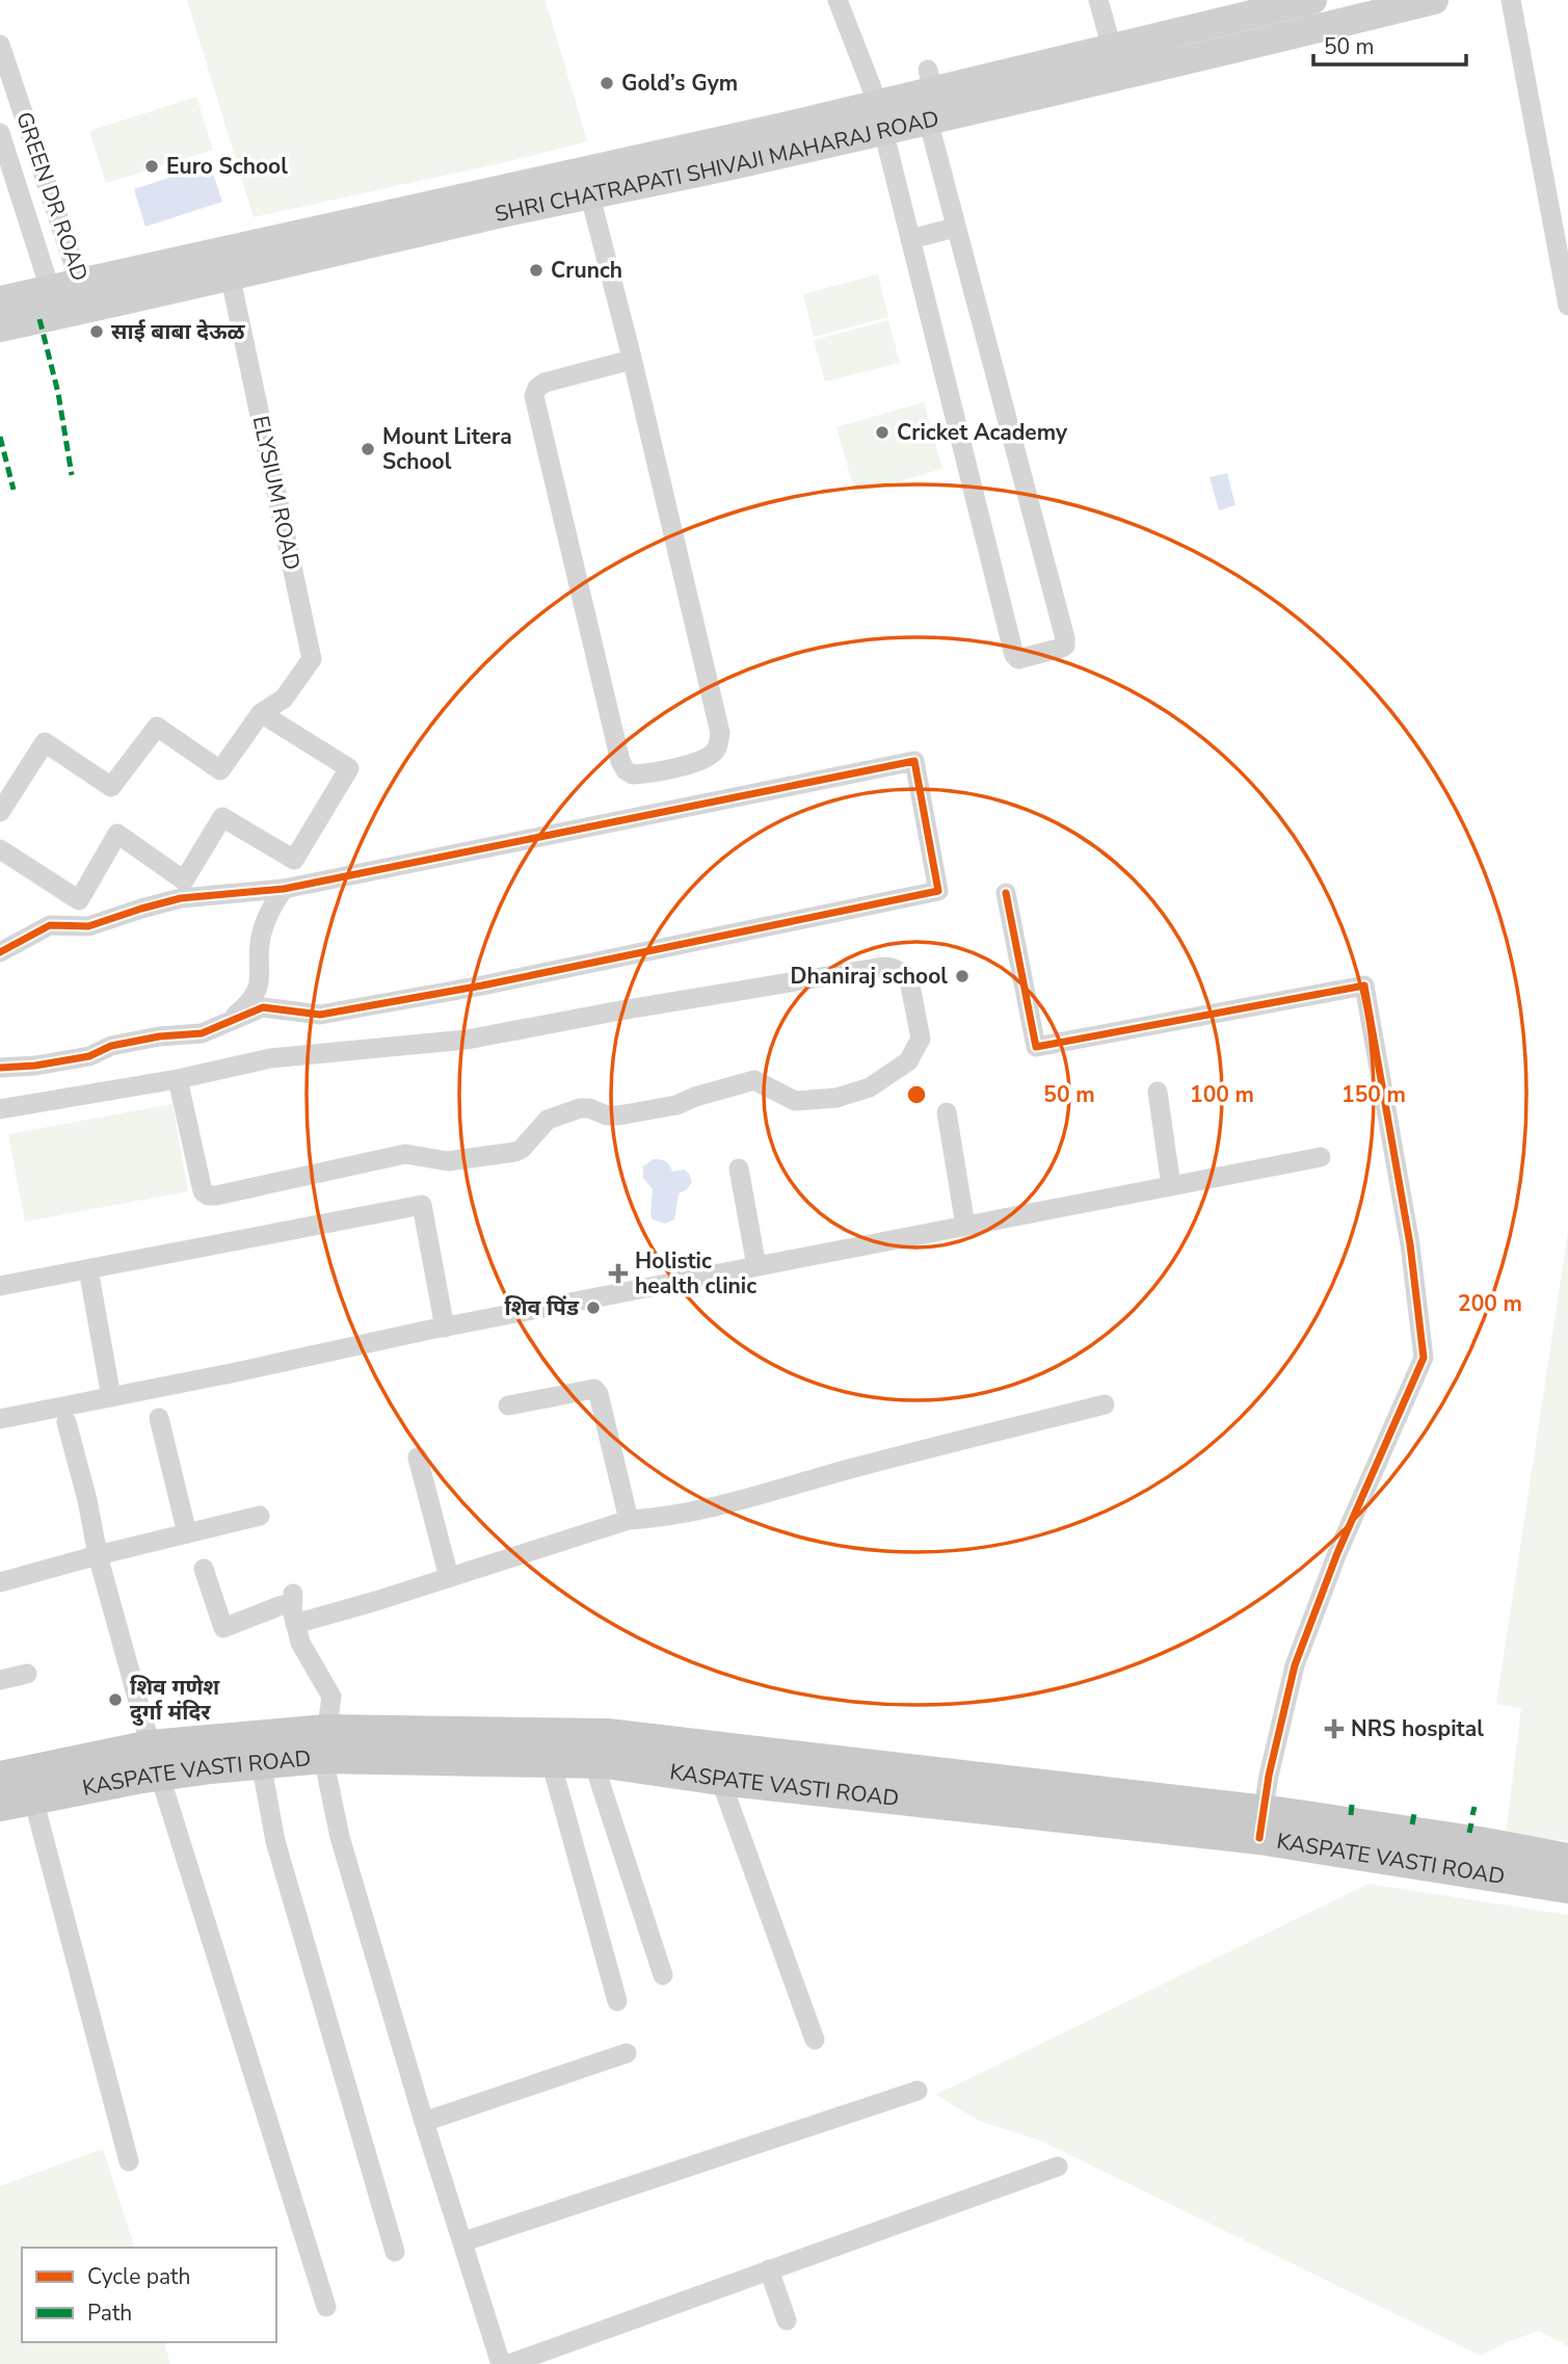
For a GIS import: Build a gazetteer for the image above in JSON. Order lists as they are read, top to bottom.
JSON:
{
  "streets": {
    "main road": ["SHRI CHATRAPATI SHIVAJI MAHARAJ ROAD", "KASPATE VASTI ROAD"],
    "street": ["GREEN DR ROAD", "ELYSIUM ROAD"]
  },
  "crossings": [
    ["SHRI CHATRAPATI SHIVAJI MAHARAJ ROAD", "GREEN DR ROAD"],
    ["SHRI CHATRAPATI SHIVAJI MAHARAJ ROAD", "ELYSIUM ROAD"]
  ],
  "places": {
    "other": [
      "Gold’s Gym",
      "Euro School",
      "Crunch",
      "साई बाबा देऊळ",
      "Cricket Academy",
      "Mount Litera School",
      "Dhaniraj school",
      "शिव पिंड",
      "शिव गणेश दुर्गा मंदिर"
    ],
    "health": ["Holistic health clinic", "NRS hospital"]
  },
  "legend": ["Cycle path", "Path"],
  "scale_bar": "50 m",
  "rings": [
    "50 m",
    "100 m",
    "150 m",
    "200 m"
  ]
}
